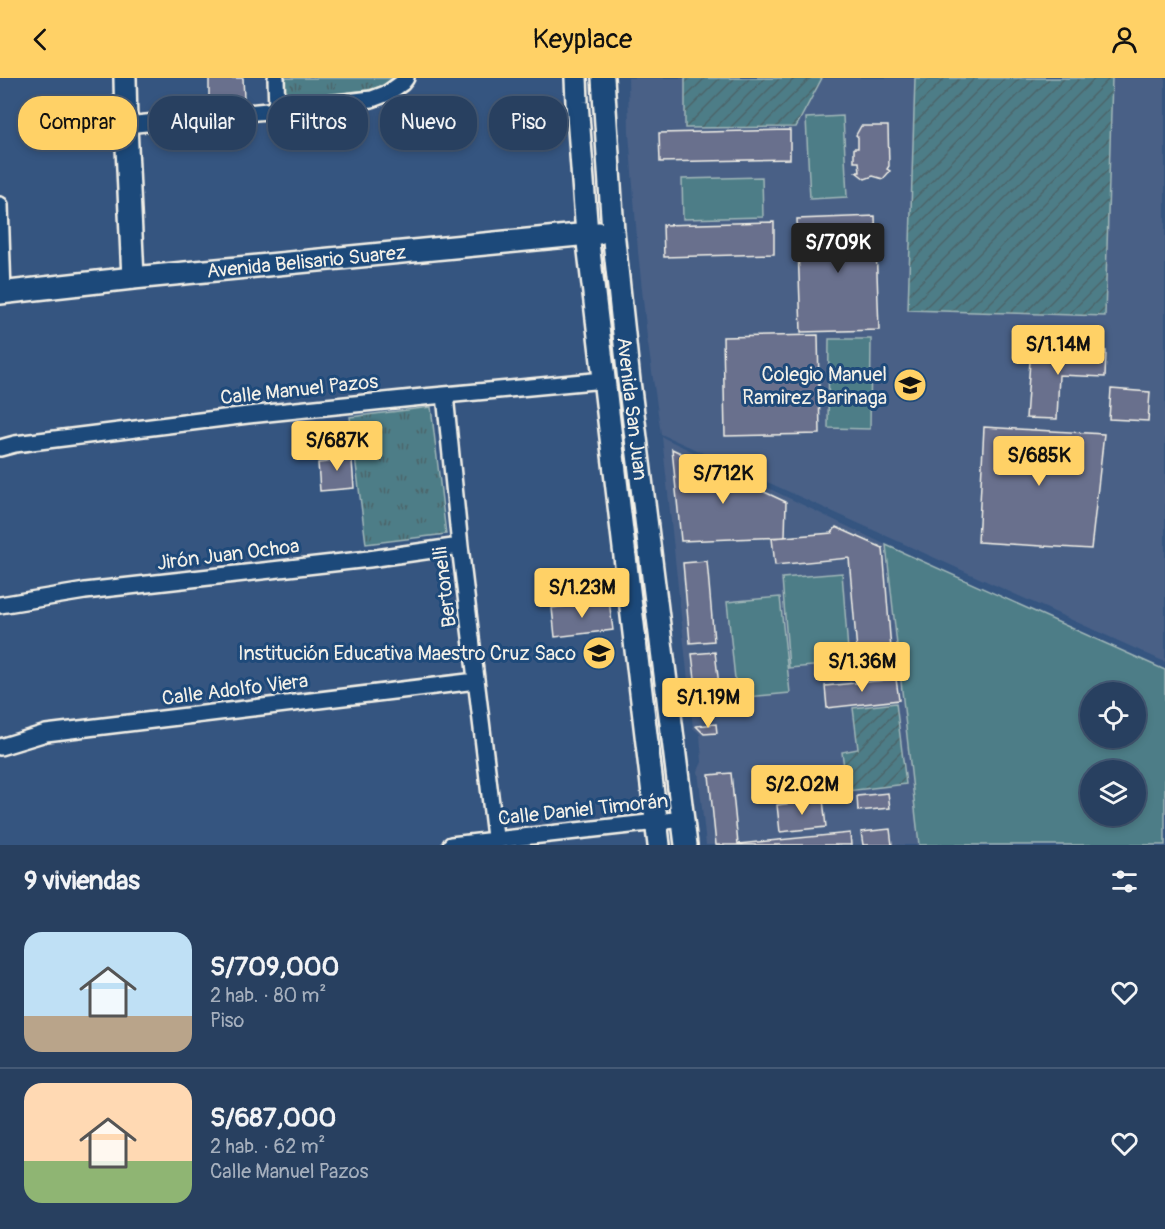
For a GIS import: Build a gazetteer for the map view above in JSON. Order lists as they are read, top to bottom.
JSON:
{
  "streets": {
    "main road": ["Avenida Belisario Suarez", "Avenida San Juan"],
    "street": [
      "Calle Manuel Pazos",
      "Jirón Juan Ochoa",
      "Bertonelli",
      "Calle Adolfo Viera",
      "Calle Daniel Timorán"
    ]
  },
  "crossings": [
    ["Avenida Belisario Suarez", "Avenida San Juan"],
    ["Calle Manuel Pazos", "Avenida San Juan"],
    ["Calle Manuel Pazos", "Bertonelli"],
    ["Avenida San Juan", "Calle Daniel Timorán"],
    ["Jirón Juan Ochoa", "Bertonelli"],
    ["Bertonelli", "Calle Adolfo Viera"],
    ["Bertonelli", "Calle Daniel Timorán"]
  ],
  "places": {
    "school or university": ["Colegio Manuel Ramirez Barinaga", "Institución Educativa Maestro Cruz Saco"]
  },
  "page": {
    "header": "Keyplace",
    "chip": [
      "Comprar",
      "Alquilar",
      "Filtros",
      "Nuevo",
      "Piso"
    ],
    "price": [
      "S/709K",
      "S/1.14M",
      "S/687K",
      "S/685K",
      "S/712K",
      "S/1.23M",
      "S/1.36M",
      "S/1.19M",
      "S/2.02M"
    ],
    "heading": "9 viviendas",
    "list": [
      {
        "name": "S/709,000",
        "note": "2 hab. · 80 m² · Piso"
      },
      {
        "name": "S/687,000",
        "note": "2 hab. · 62 m² · Calle Manuel Pazos"
      }
    ]
  }
}
